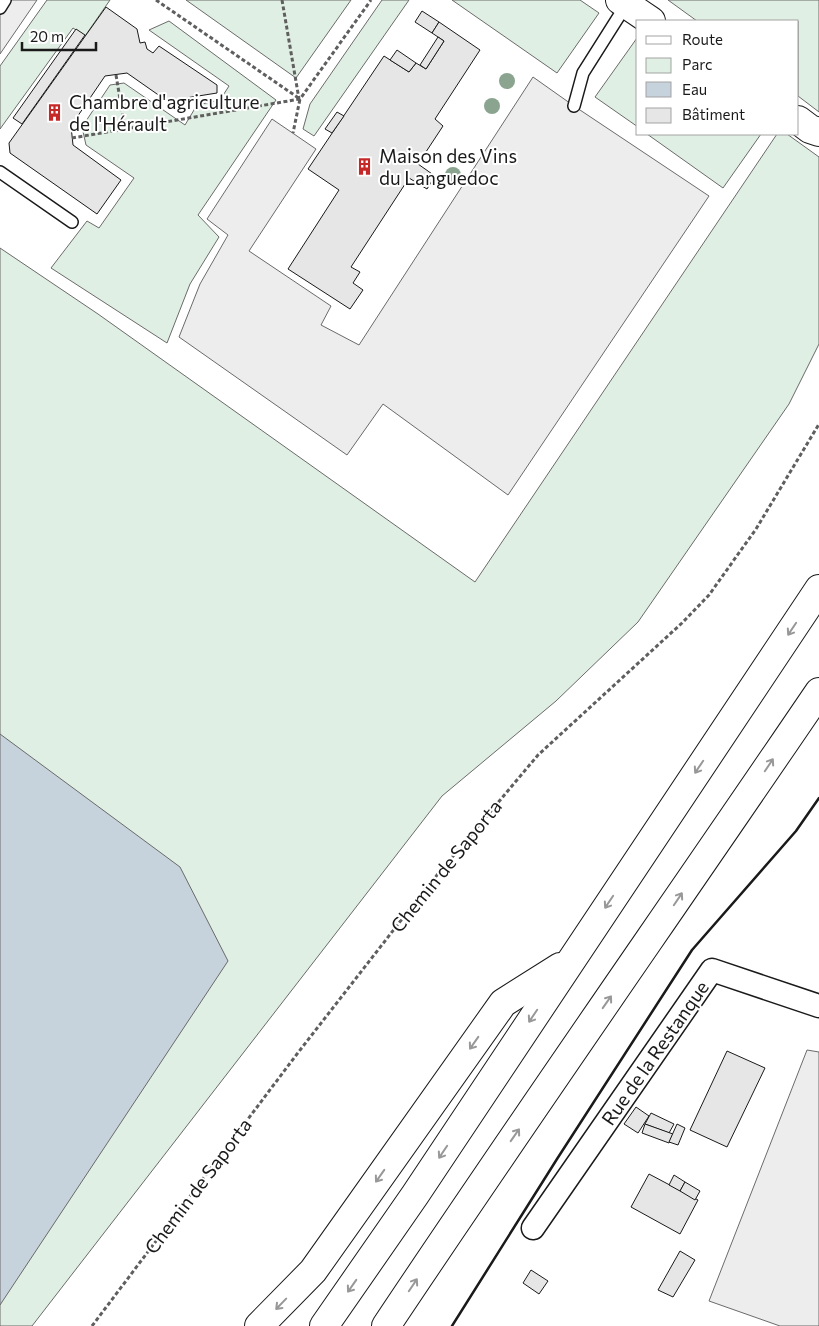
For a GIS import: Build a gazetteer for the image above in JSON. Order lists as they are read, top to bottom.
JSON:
{
  "streets": {
    "street": ["Rue de la Restanque"],
    "path": ["Chemin de Saporta"]
  },
  "places": {
    "building": ["Chambre d'agriculture de l'Hérault", "Maison des Vins du Languedoc"]
  },
  "legend": [
    "Route",
    "Parc",
    "Eau",
    "Bâtiment"
  ],
  "scale_bar": "20 m"
}
